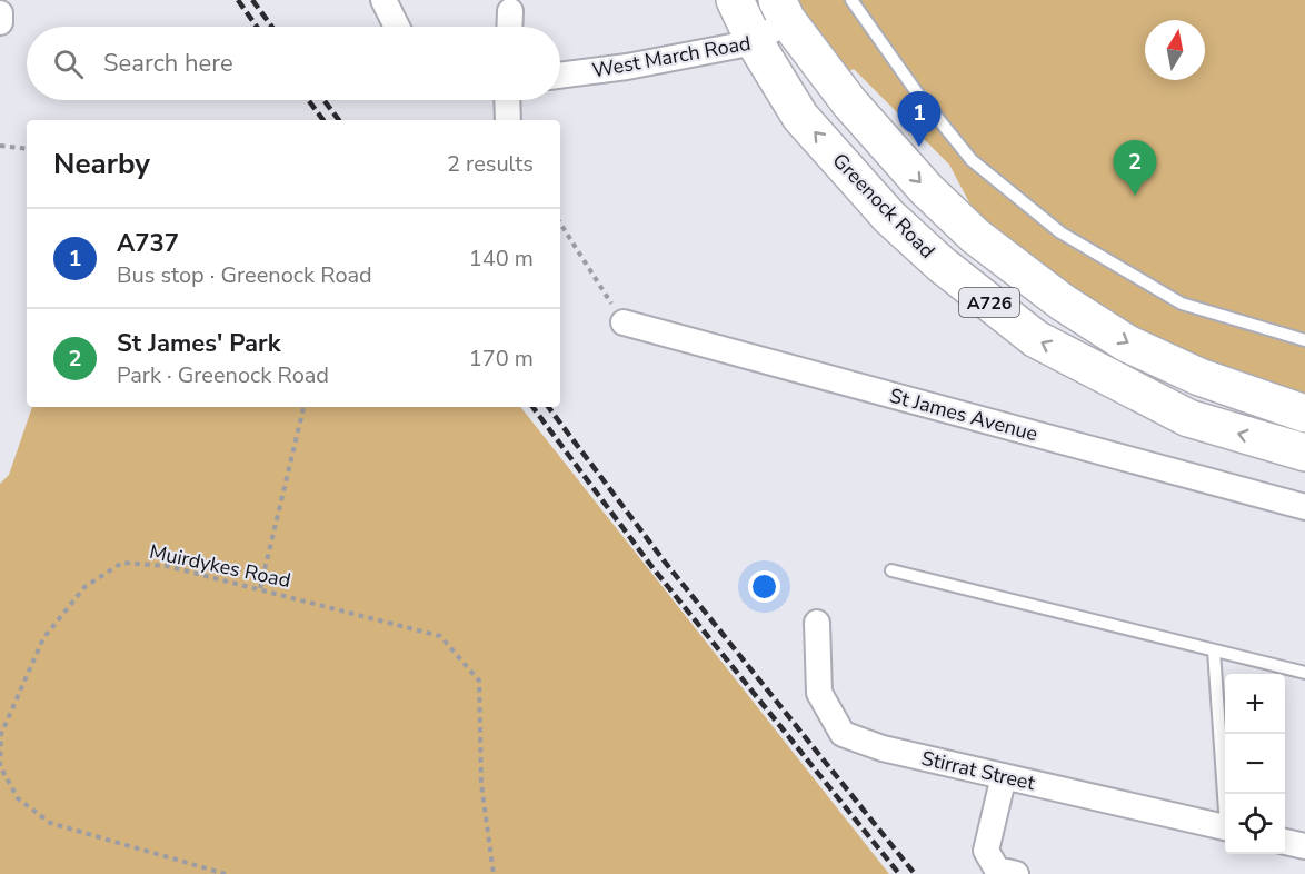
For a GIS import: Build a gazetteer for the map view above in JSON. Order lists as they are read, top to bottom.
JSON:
{
  "streets": {
    "main road": ["Greenock Road", "A726"],
    "street": ["West March Road", "St James Avenue", "Stirrat Street"],
    "path": ["Muirdykes Road"]
  },
  "crossings": [
    ["West March Road", "Greenock Road"],
    ["West March Road", "A726"]
  ],
  "north": "top",
  "page": {
    "search": "Search here",
    "pins": ["1", "2"],
    "heading": ["Nearby", "2 results"],
    "list": [
      {
        "mark": "1",
        "name": "A737",
        "note": "Bus stop · Greenock Road",
        "value": "140 m"
      },
      {
        "mark": "2",
        "name": "St James' Park",
        "note": "Park · Greenock Road",
        "value": "170 m"
      }
    ],
    "map_buttons": ["+", "−"]
  }
}
